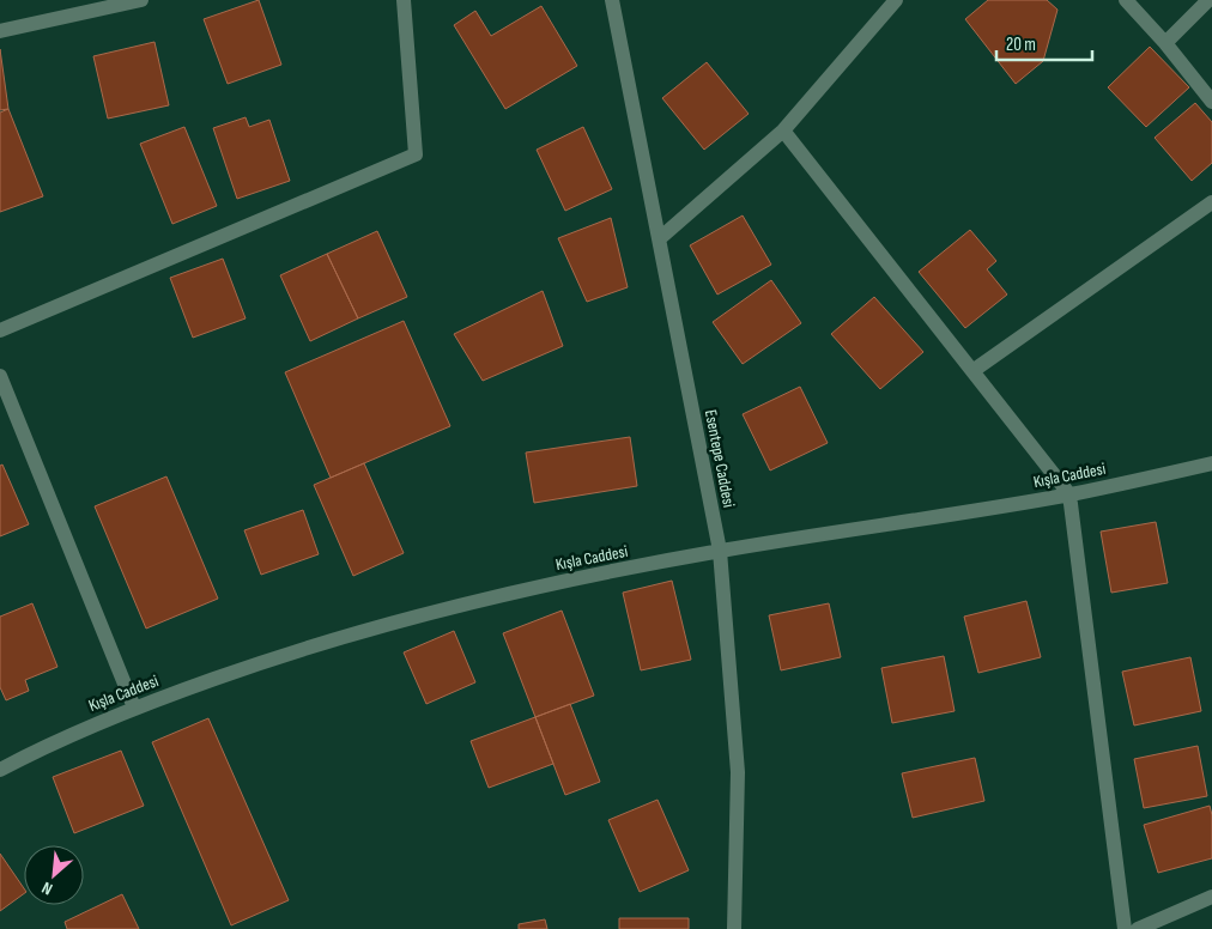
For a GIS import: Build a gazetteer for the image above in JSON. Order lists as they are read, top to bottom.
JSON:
{
  "streets": {
    "street": ["Esentepe Caddesi", "Kışla Caddesi"]
  },
  "crossings": [
    ["Esentepe Caddesi", "Kışla Caddesi"]
  ],
  "scale_bar": "20 m",
  "north": "bottom left"
}
